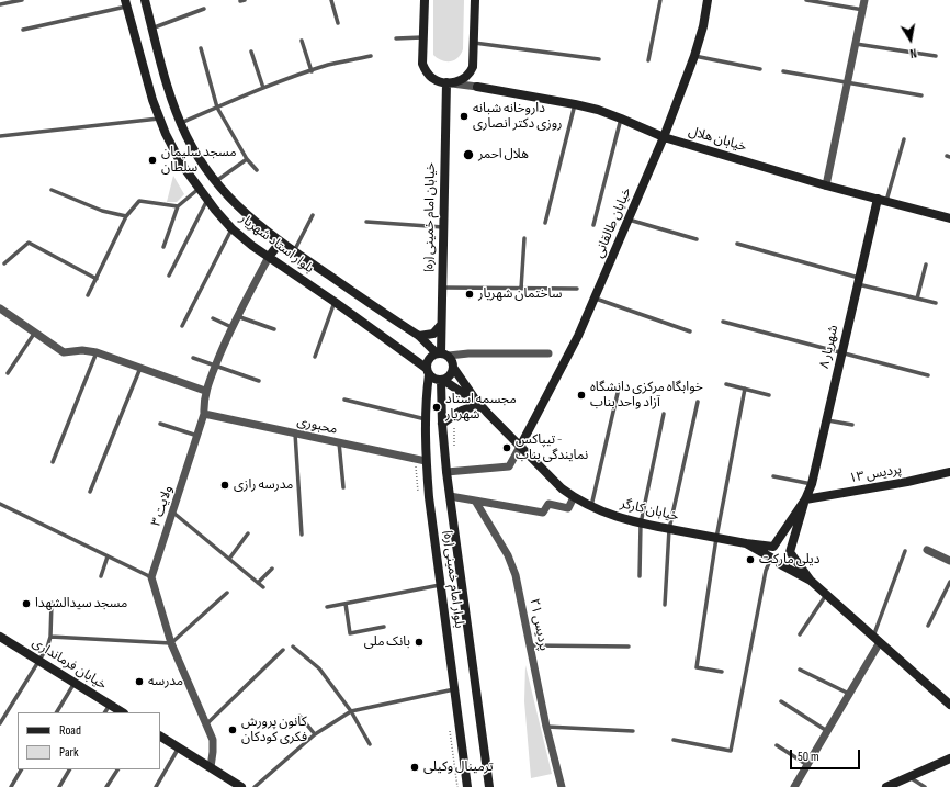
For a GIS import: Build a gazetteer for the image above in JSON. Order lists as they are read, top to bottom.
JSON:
{
  "streets": {
    "main road": [
      "خیابان هلال",
      "خیابان امام خمینی (ره)",
      "خیابان طالقانی",
      "بلوار استاد شهریار",
      "شهریار ۸",
      "پردیس ۱۳",
      "خیابان کارگر",
      "بلوار امام خمینی (ره)",
      "خیابان فرمانداری"
    ],
    "street": ["محبوری", "ولایت ۳", "پردیس ۲۱"]
  },
  "crossings": [
    ["خیابان هلال", "خیابان طالقانی"],
    ["خیابان هلال", "شهریار ۸"],
    ["خیابان امام خمینی (ره)", "بلوار استاد شهریار"],
    ["خیابان امام خمینی (ره)", "بلوار امام خمینی (ره)"],
    ["خیابان طالقانی", "خیابان کارگر"],
    ["بلوار استاد شهریار", "ولایت ۳"],
    ["بلوار استاد شهریار", "بلوار امام خمینی (ره)"],
    ["شهریار ۸", "پردیس ۱۳"],
    ["شهریار ۸", "خیابان کارگر"],
    ["محبوری", "ولایت ۳"],
    ["محبوری", "بلوار امام خمینی (ره)"]
  ],
  "places": [
    "داروخانه شبانه روزی دکتر انصاری",
    "هلال احمر",
    "مسجد سلیمان سلطان",
    "ساختمان شهریار",
    "خوابگاه مرکزی دانشگاه آزاد واحد بناب",
    "مجسمه استاد شهریار",
    "تیپاکس - نمایندگی بناب",
    "مدرسه رازی",
    "دیلی مارکت",
    "مسجد سیدالشهدا",
    "بانک ملی",
    "مدرسه",
    "کانون پرورش فکری کودکان",
    "ترمینال وکیلی"
  ],
  "legend": ["Road", "Park"],
  "scale_bar": "50 m",
  "north": "bottom"
}
